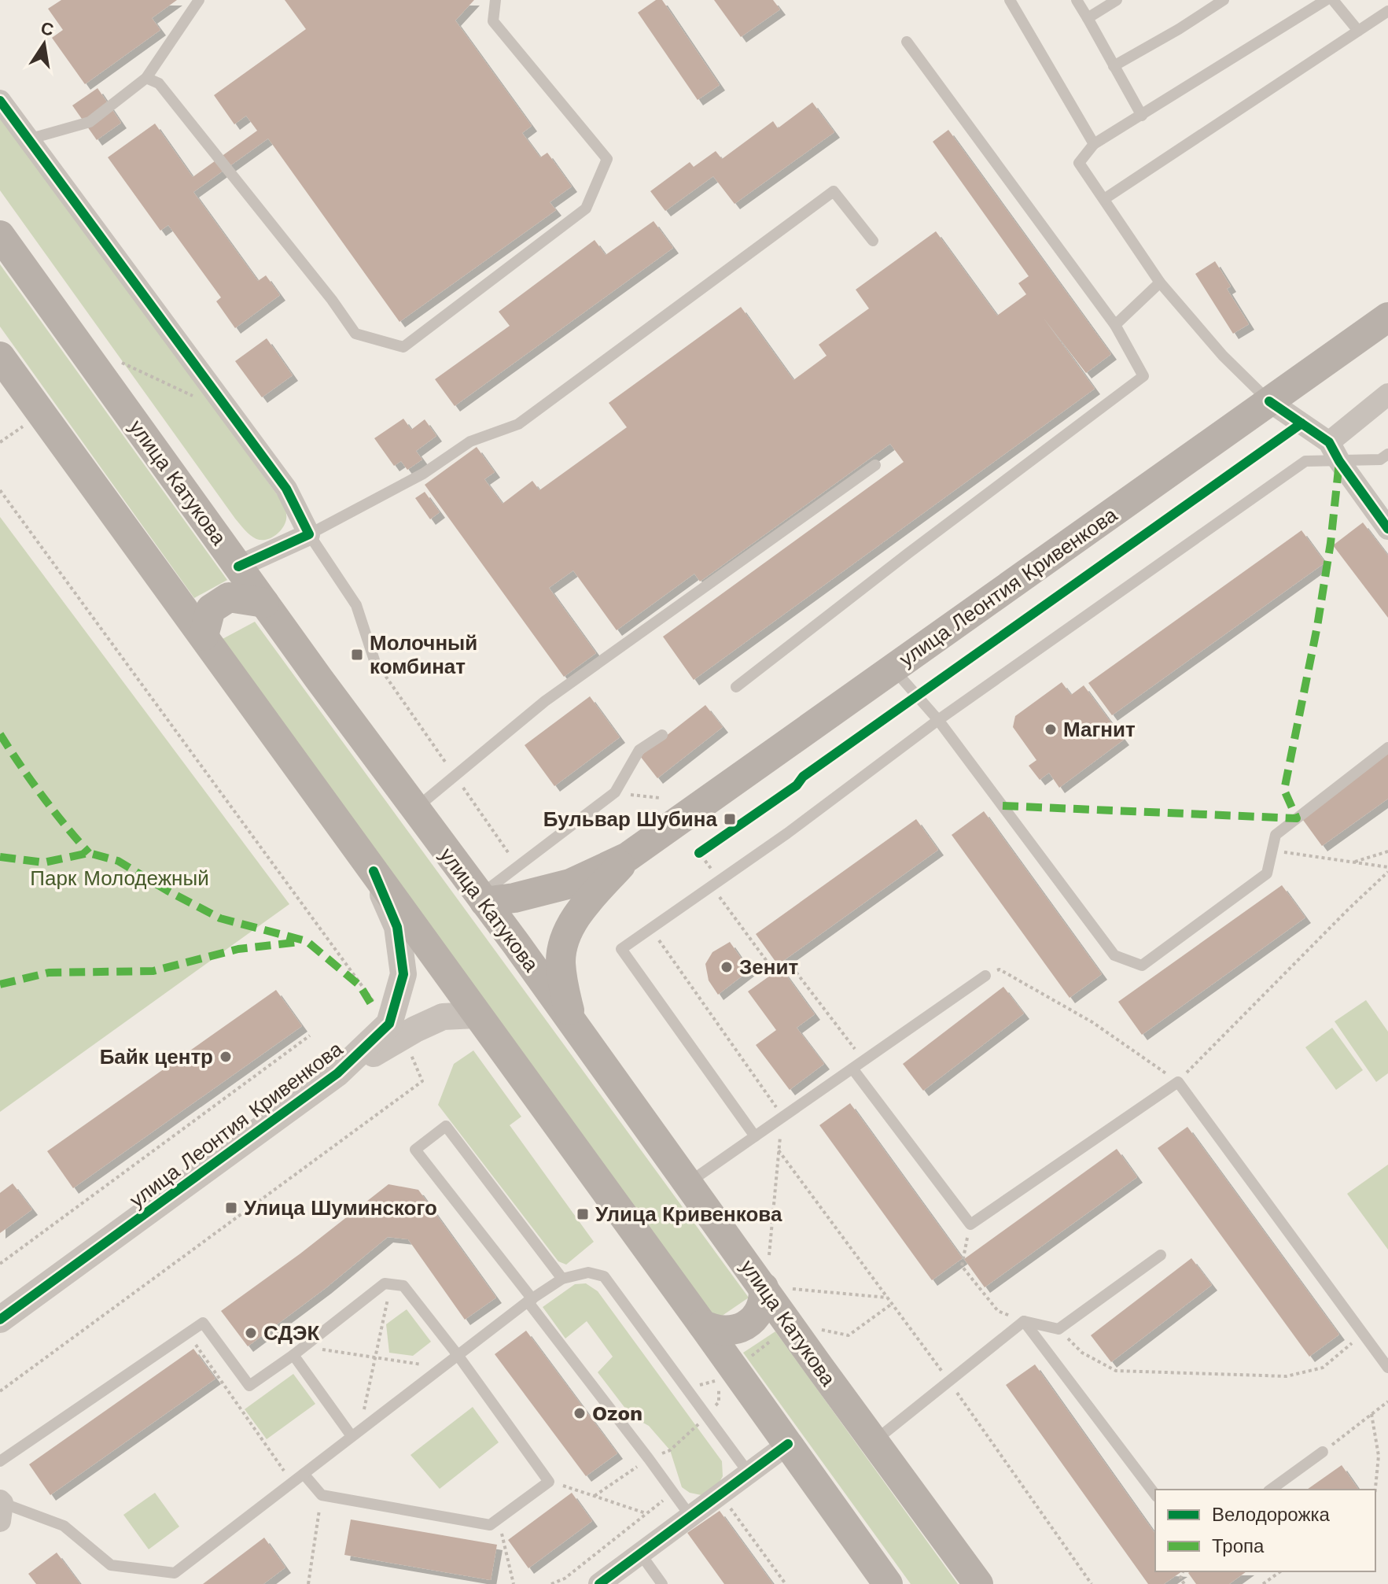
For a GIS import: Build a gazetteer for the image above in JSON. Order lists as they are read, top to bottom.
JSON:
{
  "streets": {
    "main road": ["улица Катукова", "улица Леонтия Кривенкова"]
  },
  "parks": ["Парк Молодежный"],
  "places": {
    "transit": [
      "Молочный комбинат",
      "Бульвар Шубина",
      "Улица Шуминского",
      "Улица Кривенкова"
    ],
    "other": [
      "Магнит",
      "Зенит",
      "Байк центр",
      "СДЭК",
      "Ozon"
    ]
  },
  "legend": ["Велодорожка", "Тропа"],
  "north": "top"
}
